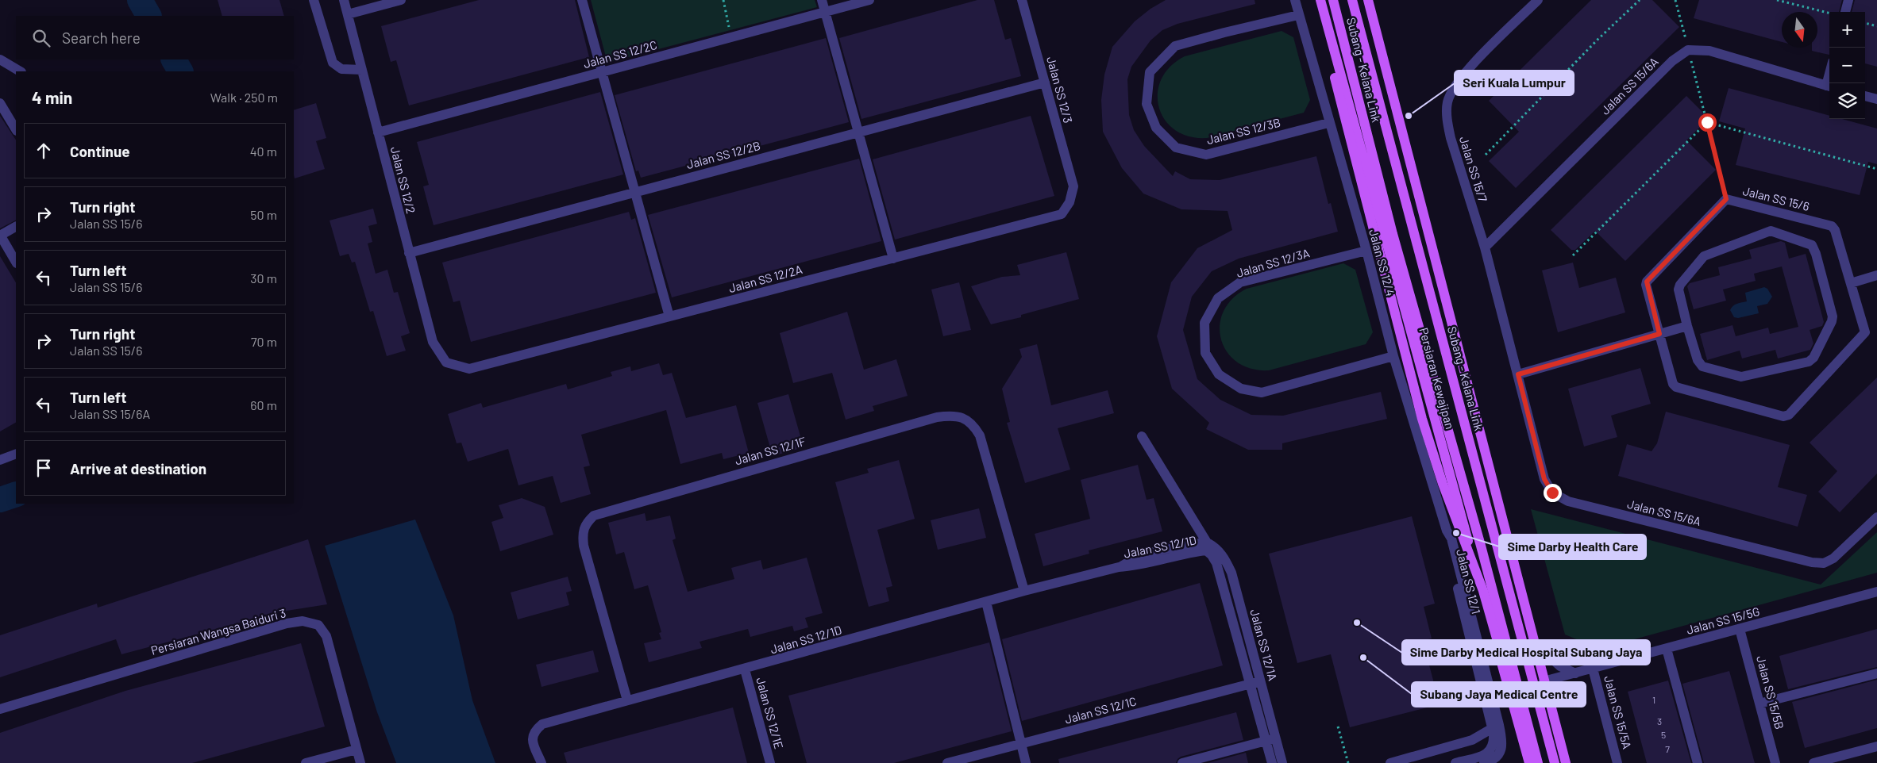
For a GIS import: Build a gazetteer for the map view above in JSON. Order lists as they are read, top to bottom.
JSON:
{
  "streets": {
    "main road": ["Subang - Kelana Link", "Persiaran Kewajipan"],
    "street": [
      "Jalan SS 12/2C",
      "Jalan SS 15/6A",
      "Jalan SS 12/3",
      "Jalan SS 12/3B",
      "Jalan SS 12/2B",
      "Jalan SS 15/7",
      "Jalan SS 12/2",
      "Jalan SS 15/6",
      "Jalan SS 12/3A",
      "Jalan SS 12/4",
      "Jalan SS 12/2A",
      "Jalan SS 12/1F",
      "Jalan SS 12/1D",
      "Jalan SS 12/1",
      "Jalan SS 15/5G",
      "Persiaran Wangsa Baiduri 3",
      "Jalan SS 12/1A",
      "Jalan SS 15/5B",
      "Jalan SS 12/1C",
      "Jalan SS 15/5A",
      "Jalan SS 12/1E"
    ]
  },
  "crossings": [
    ["Jalan SS 12/2C", "Jalan SS 12/2"],
    ["Jalan SS 15/6A", "Jalan SS 15/7"],
    ["Jalan SS 12/3", "Jalan SS 12/2B"],
    ["Jalan SS 12/3", "Jalan SS 12/2A"],
    ["Jalan SS 12/3B", "Jalan SS 12/4"],
    ["Jalan SS 12/2B", "Jalan SS 12/2"],
    ["Jalan SS 12/2", "Jalan SS 12/2A"],
    ["Jalan SS 12/3A", "Jalan SS 12/4"],
    ["Jalan SS 12/4", "Jalan SS 12/1"],
    ["Jalan SS 12/1F", "Jalan SS 12/1D"],
    ["Jalan SS 12/1D", "Jalan SS 12/1A"],
    ["Jalan SS 12/1D", "Jalan SS 12/1E"],
    ["Jalan SS 15/5G", "Jalan SS 15/5B"],
    ["Jalan SS 15/5G", "Jalan SS 15/5A"],
    ["Jalan SS 12/1A", "Jalan SS 12/1C"]
  ],
  "places": [
    "Seri Kuala Lumpur",
    "Sime Darby Health Care",
    "Sime Darby Medical Hospital Subang Jaya",
    "Subang Jaya Medical Centre"
  ],
  "house_numbers": [
    "1",
    "3",
    "5",
    "7"
  ],
  "north": "bottom",
  "page": {
    "map_buttons": ["+", "−"],
    "search": "Search here",
    "heading": ["4 min", "Walk · 250 m"],
    "list": [
      ["Continue", "40 m"],
      ["Turn right", "Jalan SS 15/6", "50 m"],
      ["Turn left", "Jalan SS 15/6", "30 m"],
      ["Turn right", "Jalan SS 15/6", "70 m"],
      ["Turn left", "Jalan SS 15/6A", "60 m"],
      "Arrive at destination"
    ]
  }
}
